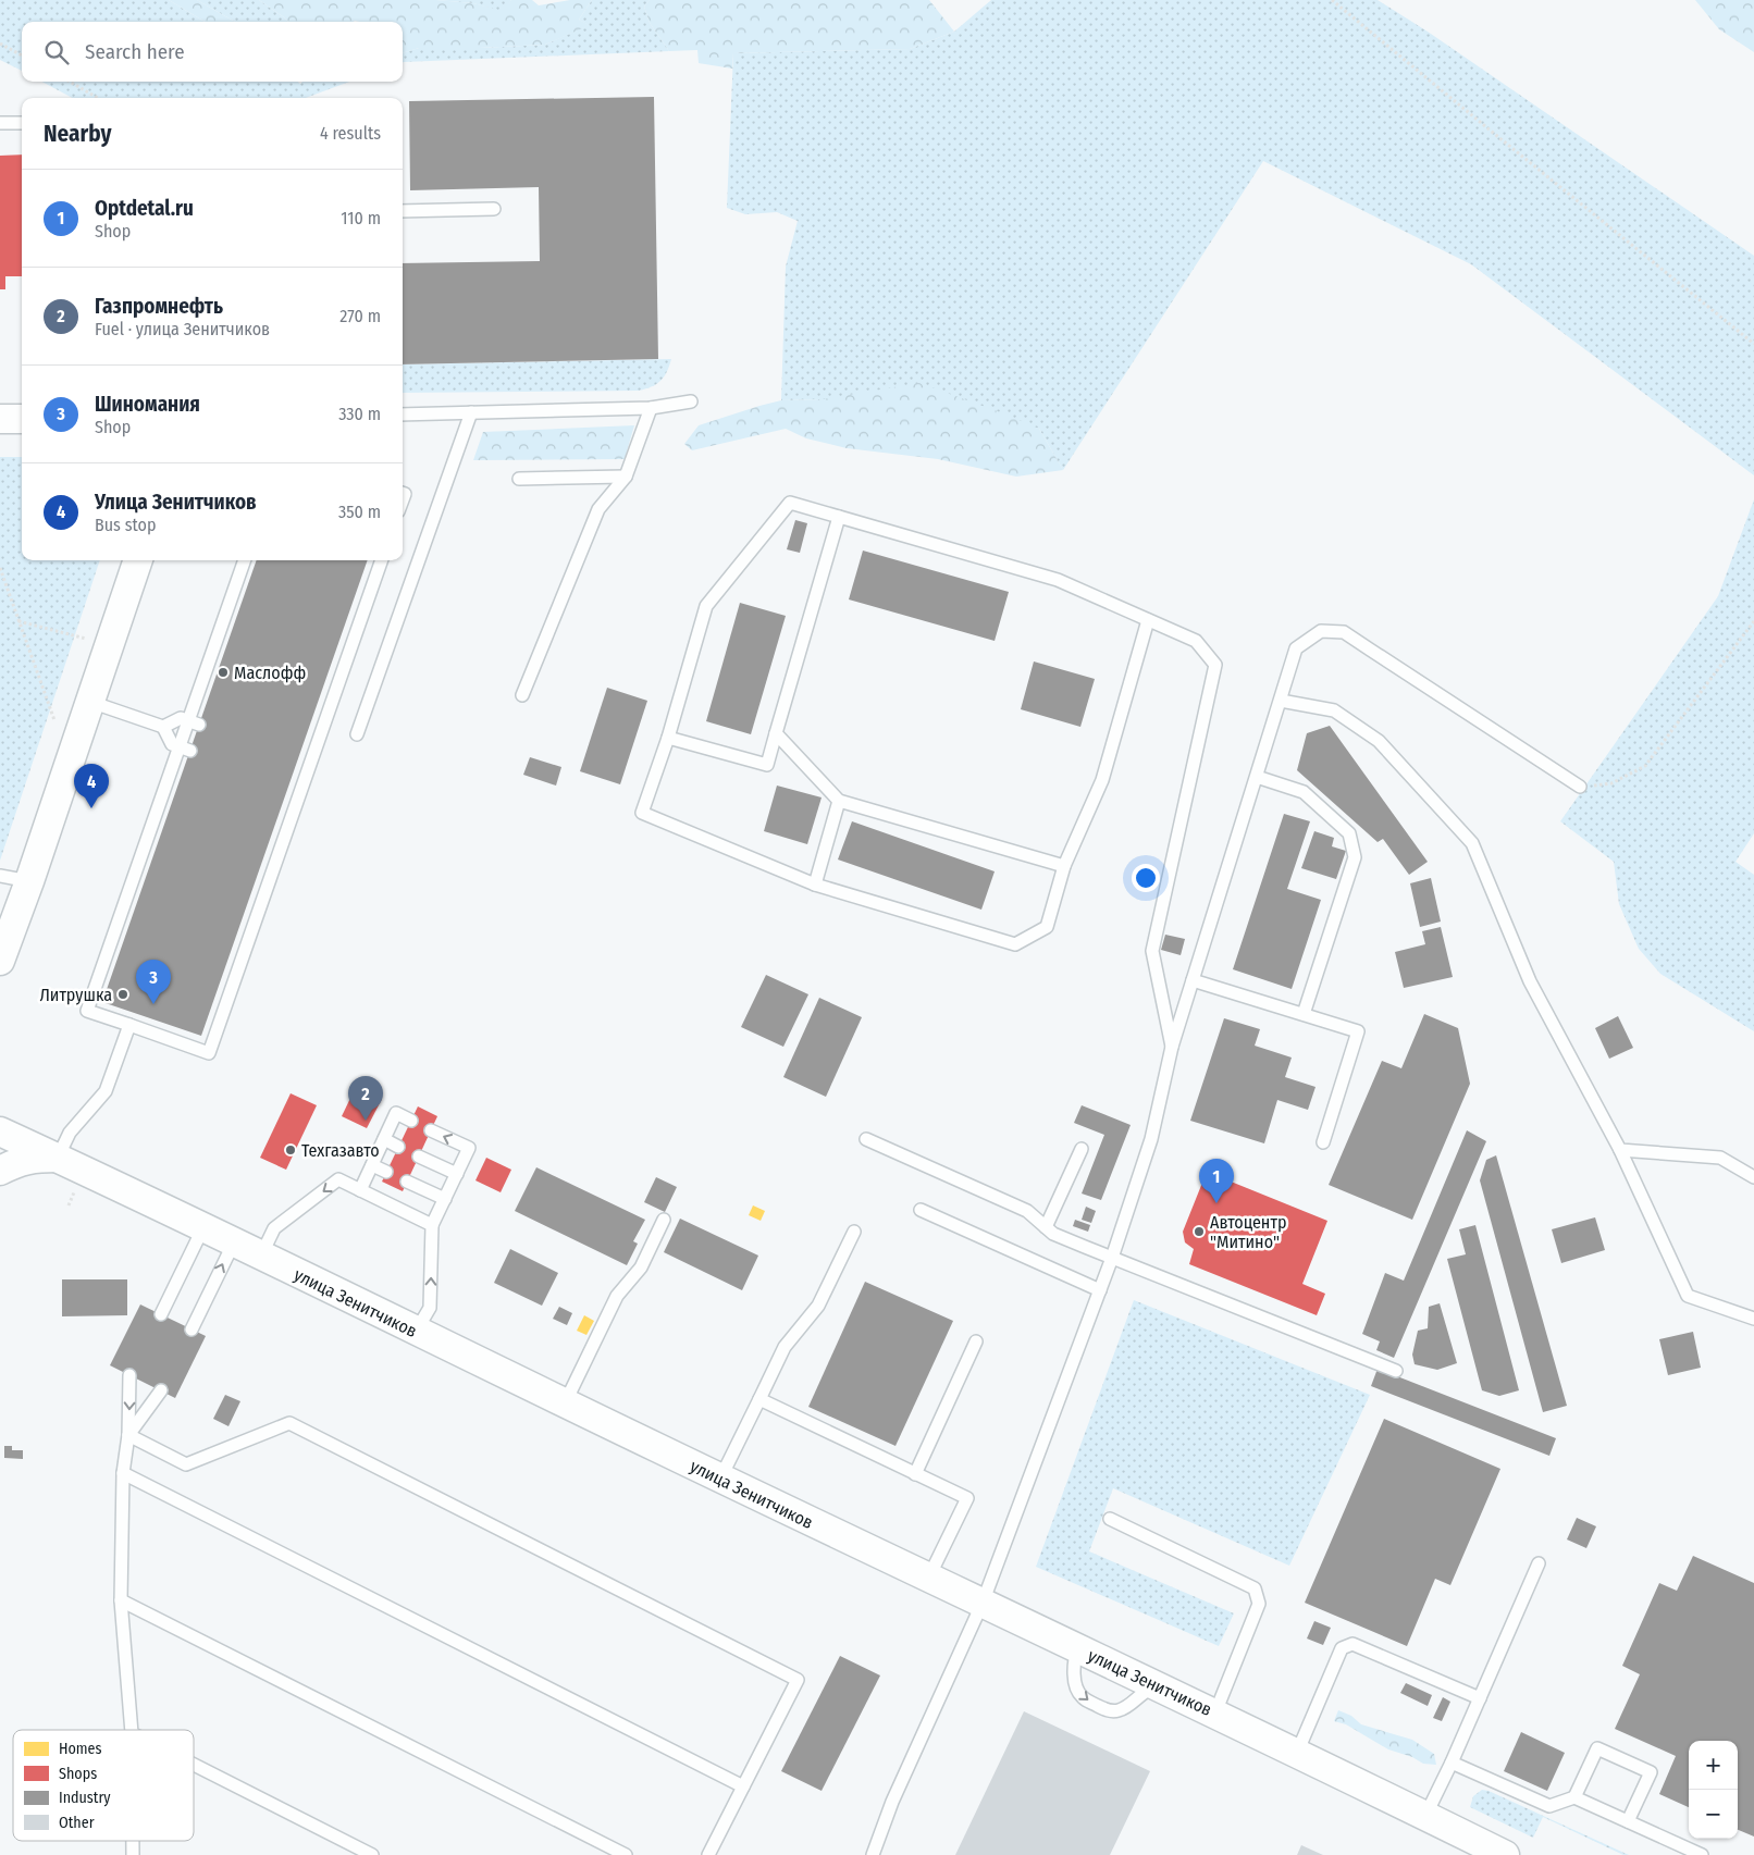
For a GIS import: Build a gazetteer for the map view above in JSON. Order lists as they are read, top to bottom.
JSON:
{
  "streets": {
    "street": ["улица Зенитчиков"]
  },
  "places": [
    "Маслофф",
    "Литрушка",
    "Техгазавто",
    "Автоцентр \"Митино\""
  ],
  "legend": [
    "Homes",
    "Shops",
    "Industry",
    "Other"
  ],
  "page": {
    "search": "Search here",
    "heading": ["Nearby", "4 results"],
    "list": [
      {
        "mark": "1",
        "name": "Optdetal.ru",
        "note": "Shop",
        "value": "110 m"
      },
      {
        "mark": "2",
        "name": "Газпромнефть",
        "note": "Fuel · улица Зенитчиков",
        "value": "270 m"
      },
      {
        "mark": "3",
        "name": "Шиномания",
        "note": "Shop",
        "value": "330 m"
      },
      {
        "mark": "4",
        "name": "Улица Зенитчиков",
        "note": "Bus stop",
        "value": "350 m"
      }
    ],
    "pins": [
      "4",
      "3",
      "2",
      "1"
    ],
    "map_buttons": ["+", "−"]
  }
}
